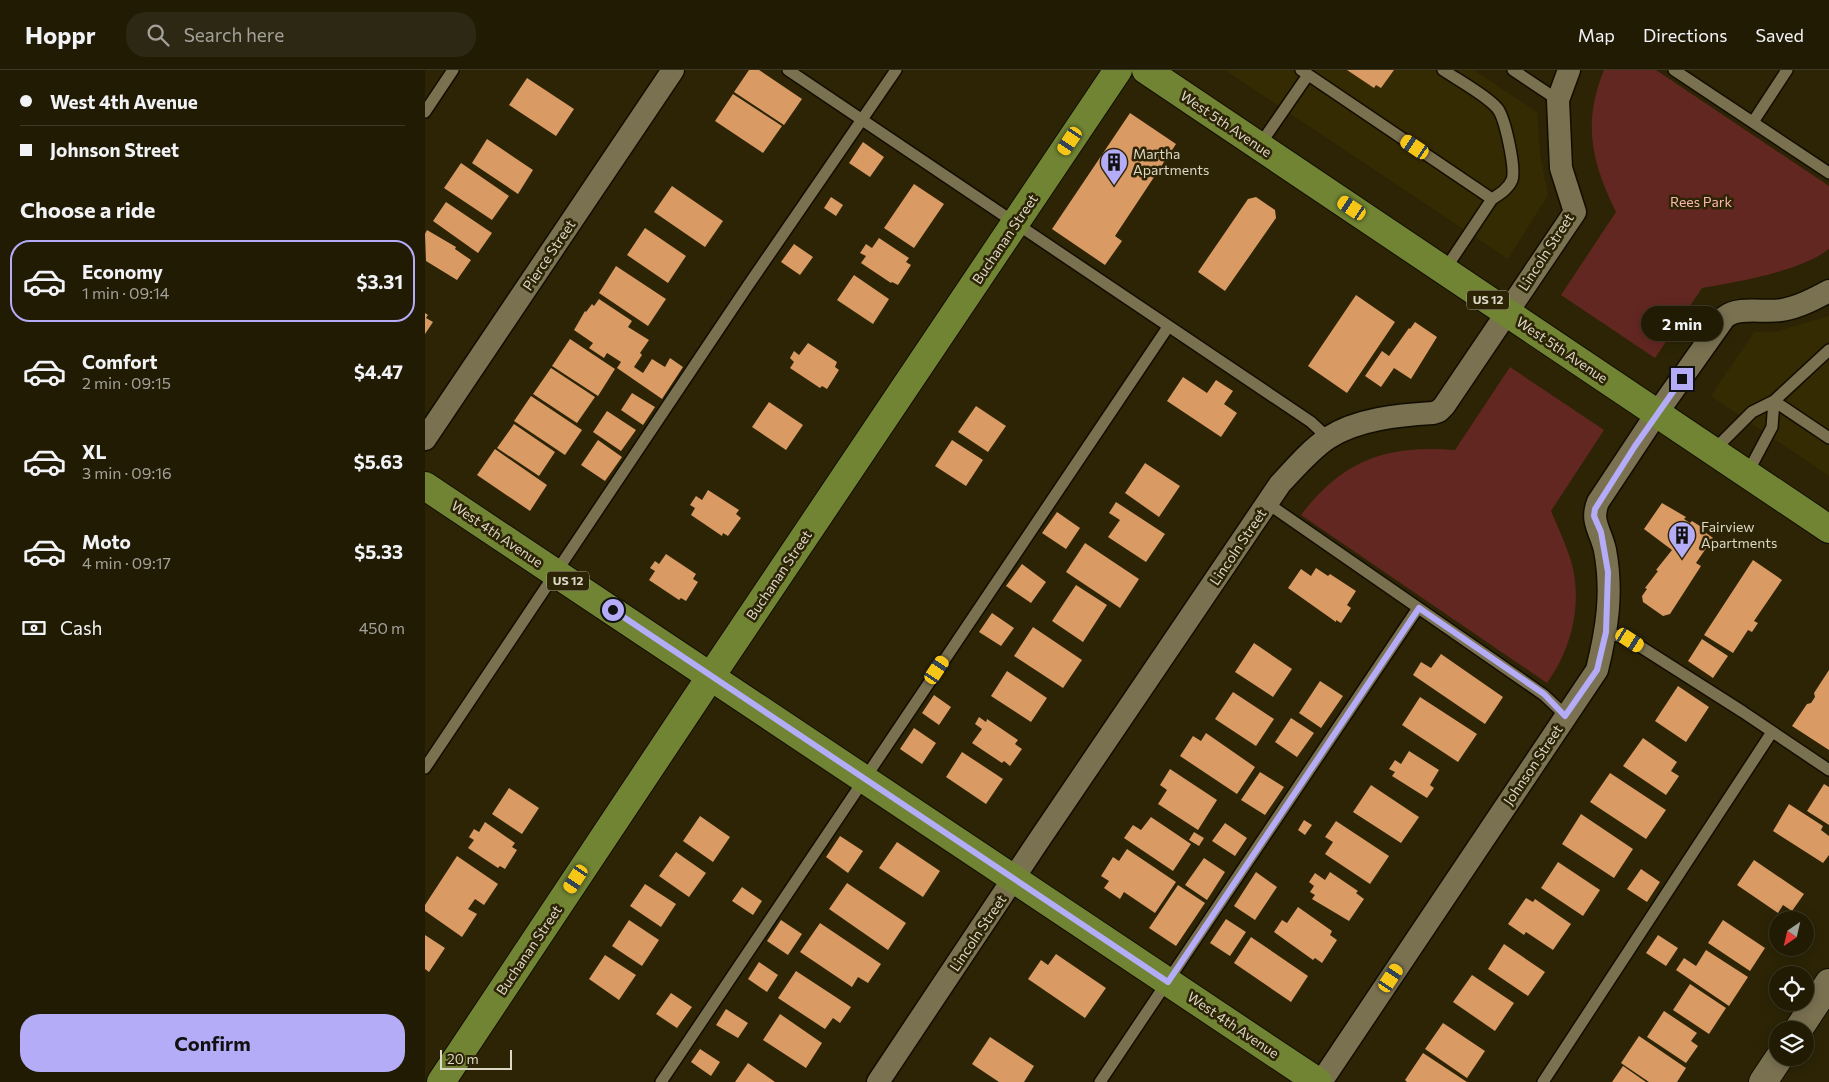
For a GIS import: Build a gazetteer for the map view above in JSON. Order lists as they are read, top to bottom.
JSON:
{
  "streets": {
    "main road": [
      "West 5th Avenue",
      "Buchanan Street",
      "US 12",
      "West 4th Avenue"
    ],
    "street": ["Lincoln Street", "Pierce Street", "Johnson Street"]
  },
  "crossings": [
    ["West 5th Avenue", "Lincoln Street"],
    ["West 5th Avenue", "Johnson Street"],
    ["Buchanan Street", "West 4th Avenue"],
    ["Lincoln Street", "West 4th Avenue"],
    ["West 4th Avenue", "Johnson Street"]
  ],
  "parks": ["Rees Park"],
  "places": {
    "building": ["Martha Apartments", "Fairview Apartments"]
  },
  "scale_bar": "20 m",
  "north": "bottom left",
  "page": {
    "header": "Hoppr",
    "search": "Search here",
    "nav": ["Map", "Directions", "Saved"],
    "banner": ["West 4th Avenue", "Johnson Street"],
    "heading": "Choose a ride",
    "list": [
      {
        "name": "Economy",
        "note": "1 min · 09:14",
        "value": "$3.31"
      },
      {
        "name": "Comfort",
        "note": "2 min · 09:15",
        "value": "$4.47"
      },
      {
        "name": "XL",
        "note": "3 min · 09:16",
        "value": "$5.63"
      },
      {
        "name": "Moto",
        "note": "4 min · 09:17",
        "value": "$5.33"
      }
    ],
    "bubble": "2 min",
    "pay": ["Cash", "450 m"],
    "buttons": "Confirm",
    "scale": "20 m"
  }
}
